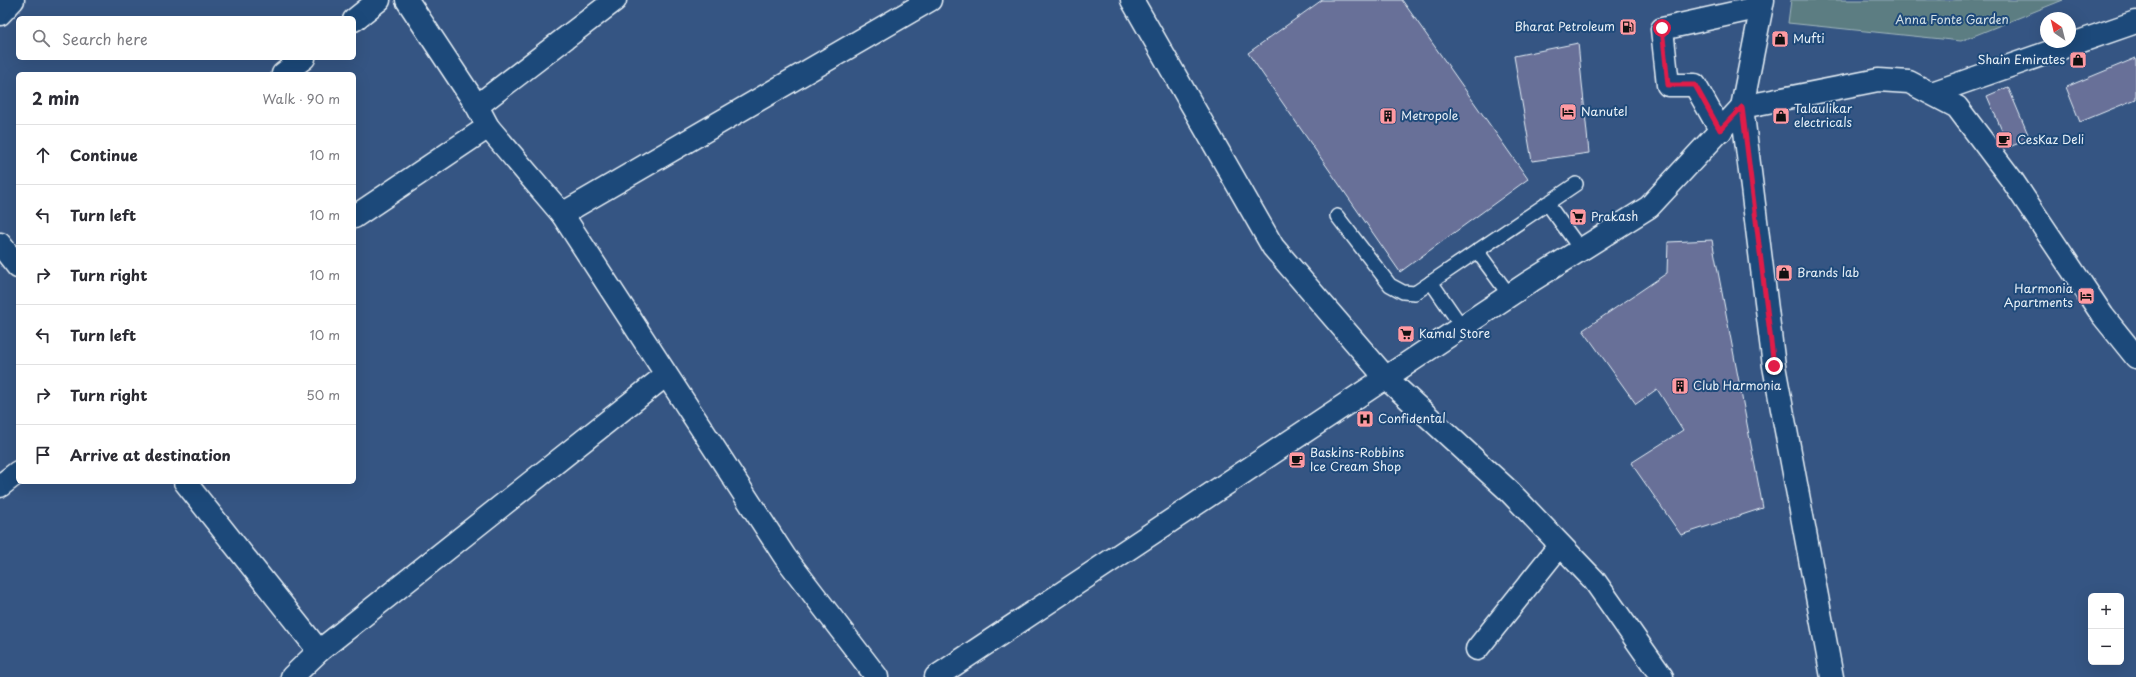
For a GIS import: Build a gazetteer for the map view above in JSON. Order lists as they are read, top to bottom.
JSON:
{
  "parks": ["Anna Fonte Garden"],
  "places": {
    "fuel station": ["Bharat Petroleum"],
    "shop": [
      "Mufti",
      "Shain Emirates",
      "Talaulikar electricals",
      "Brands lab"
    ],
    "hotel": ["Nanutel", "Harmonia Apartments"],
    "building": ["Metropole", "Club Harmonia"],
    "cafe": ["CesKaz Deli", "Baskins-Robbins Ice Cream Shop"],
    "supermarket": ["Prakash", "Kamal Store"],
    "hospital": ["Confidental"]
  },
  "north": "top left",
  "page": {
    "search": "Search here",
    "heading": ["2 min", "Walk · 90 m"],
    "list": [
      ["Continue", "10 m"],
      ["Turn left", "10 m"],
      ["Turn right", "10 m"],
      ["Turn left", "10 m"],
      ["Turn right", "50 m"],
      "Arrive at destination"
    ],
    "map_buttons": ["+", "−"]
  }
}
